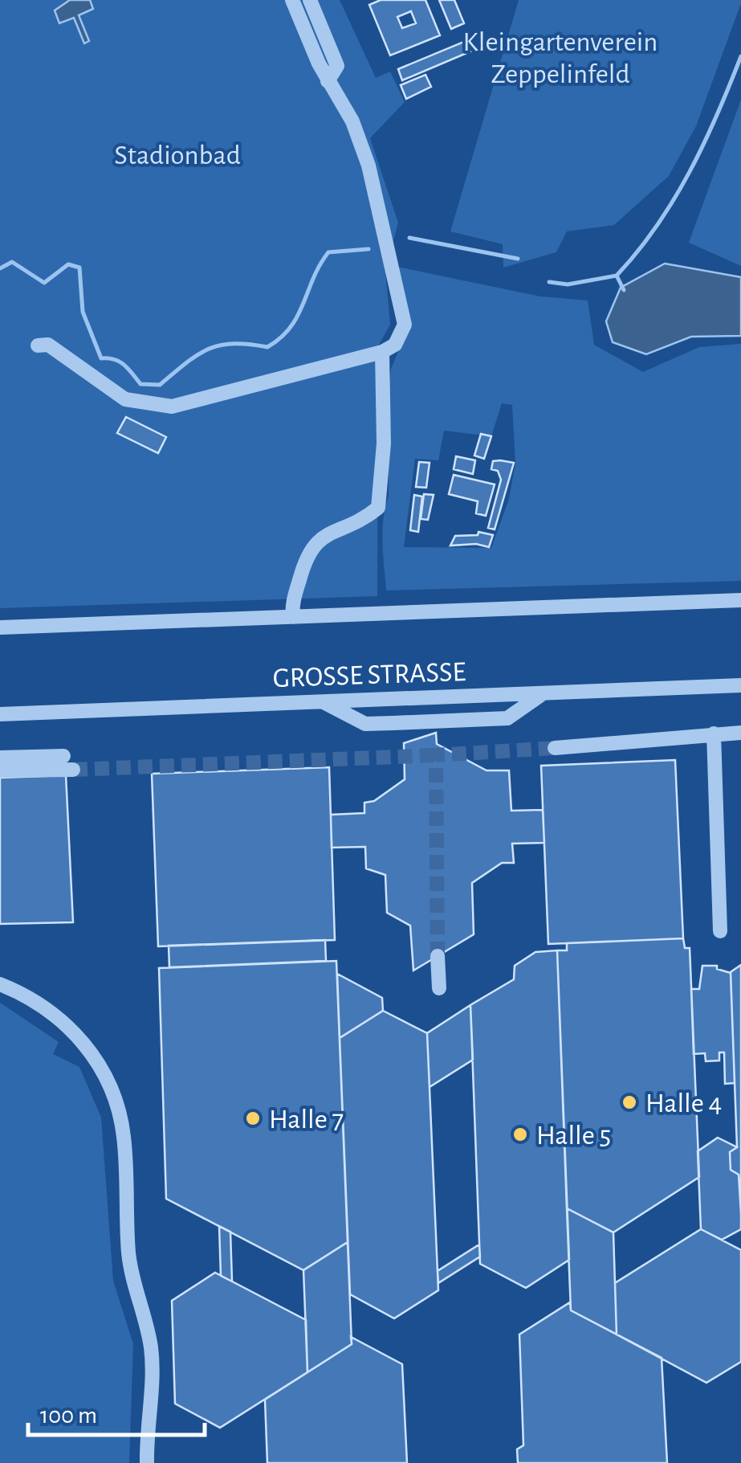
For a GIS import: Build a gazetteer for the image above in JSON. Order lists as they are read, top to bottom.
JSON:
{
  "streets": {
    "street": ["GROSSE STRASSE"]
  },
  "parks": ["Kleingartenverein Zeppelinfeld", "Stadionbad"],
  "places": ["Halle 4", "Halle 7", "Halle 5"],
  "scale_bar": "100 m"
}
